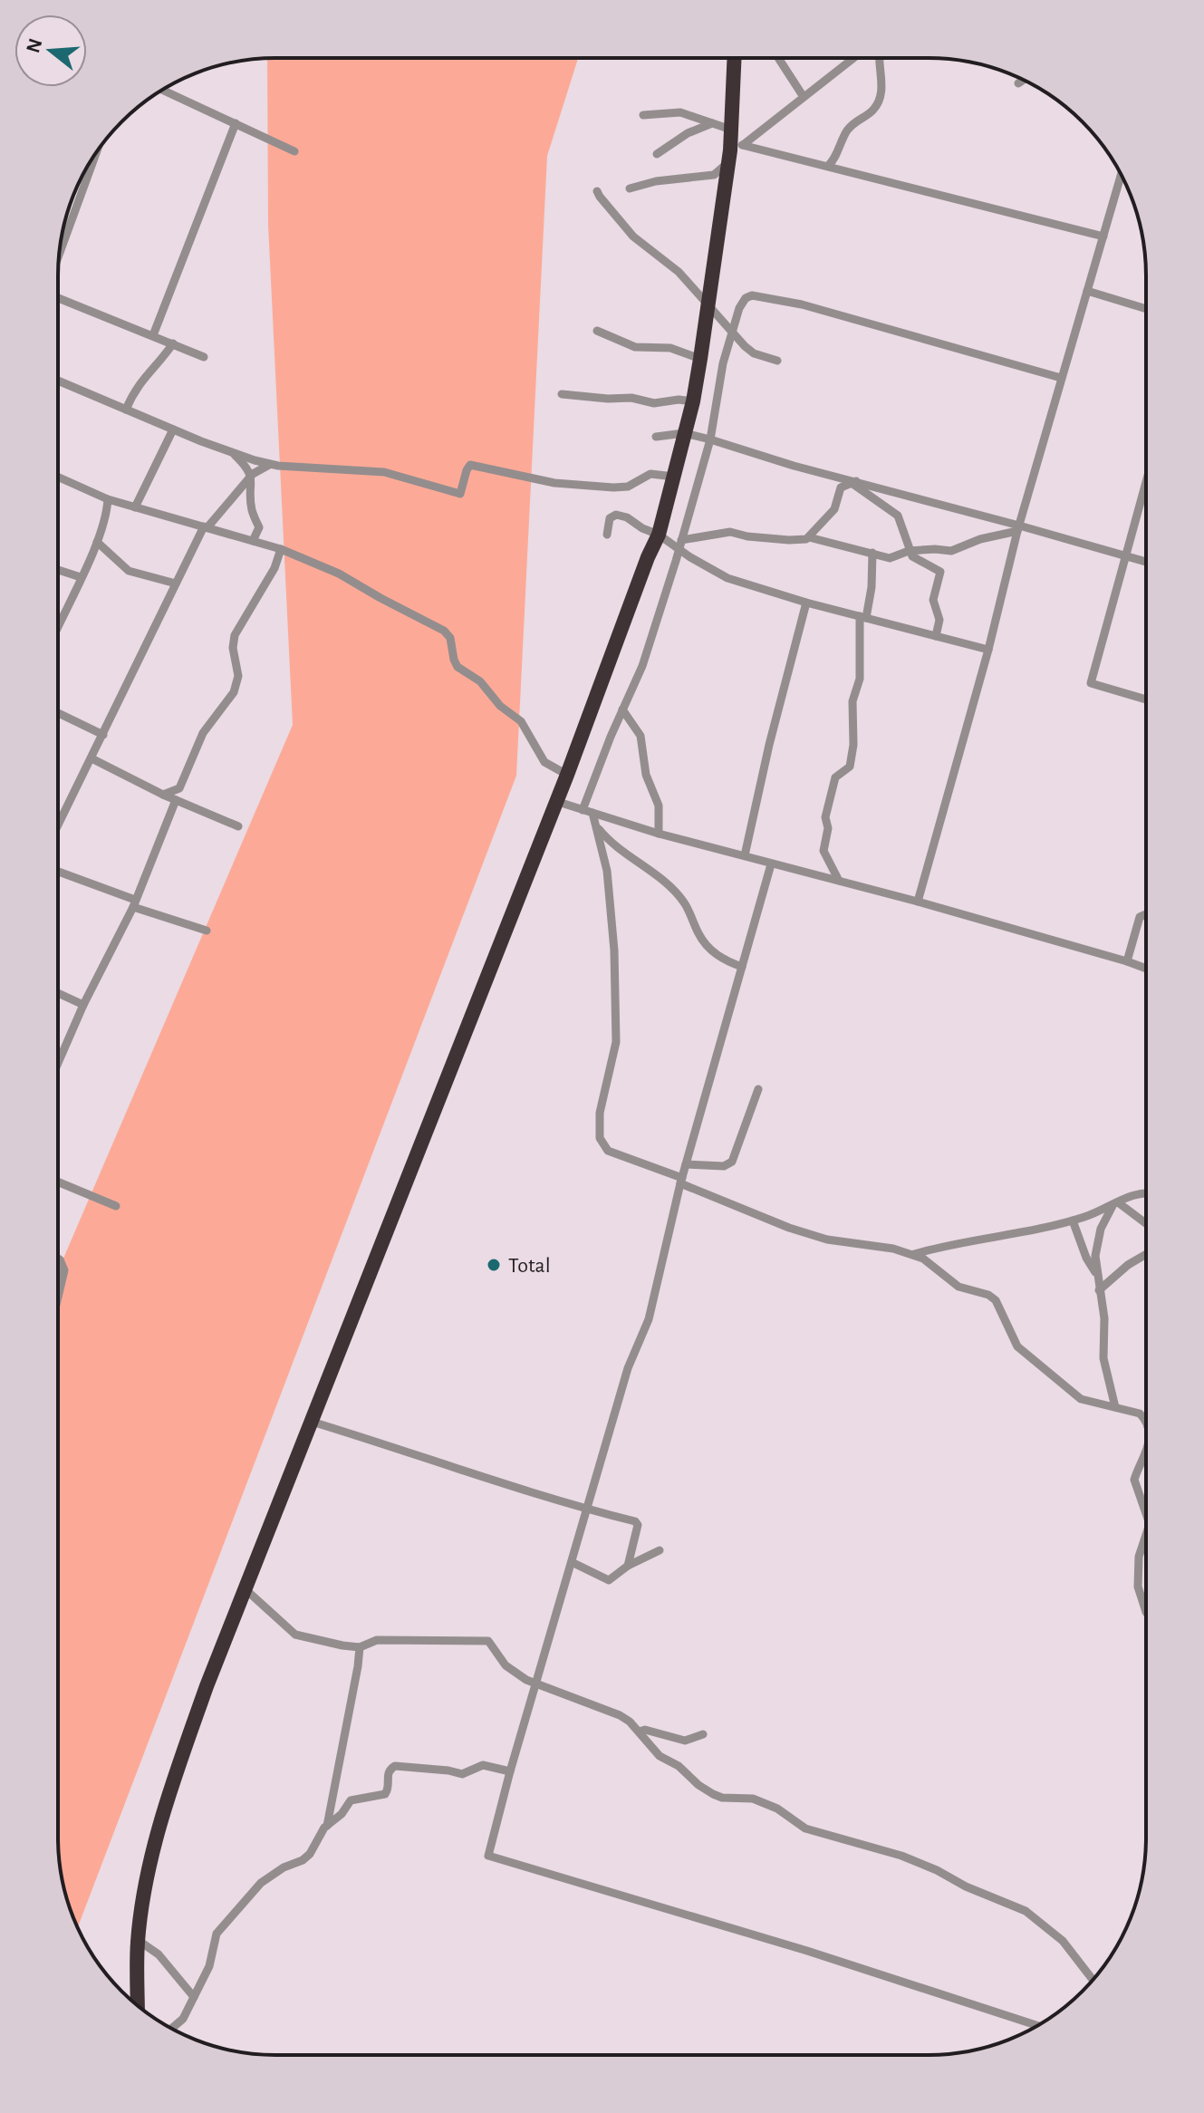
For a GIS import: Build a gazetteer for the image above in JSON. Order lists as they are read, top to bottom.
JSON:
{
  "places": ["Total"],
  "north": "left"
}
